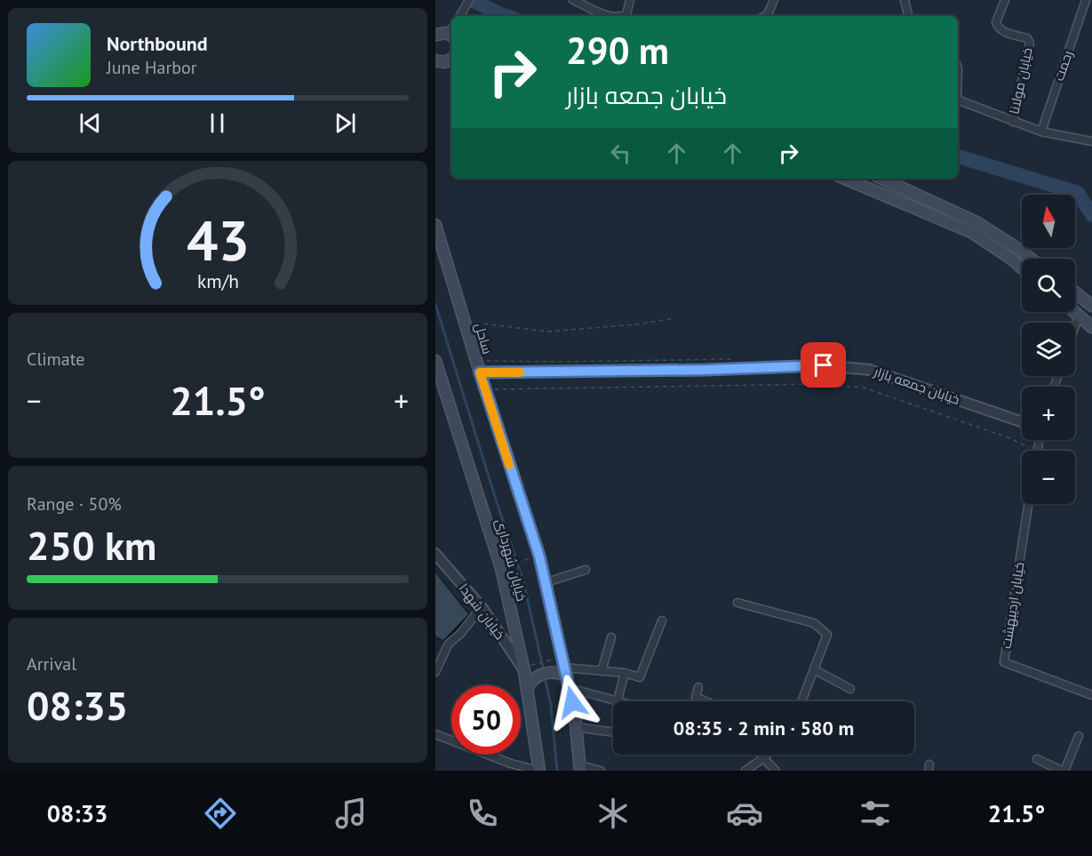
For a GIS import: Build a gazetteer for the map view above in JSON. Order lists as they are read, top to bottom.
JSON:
{
  "streets": {
    "main road": ["ساحل", "خیابان شهرداری"],
    "street": [
      "رحمت",
      "خیابان مولانا",
      "خیابان جمعه بازار",
      "خیابان اردیبهشت",
      "خیابان شهدا"
    ]
  },
  "crossings": [
    ["ساحل", "خیابان جمعه بازار"],
    ["خیابان شهرداری", "خیابان شهدا"]
  ],
  "north": "top",
  "page": {
    "turn": ["290 m", "خیابان جمعه بازار"],
    "song": ["Northbound", "June Harbor"],
    "map_buttons": ["+", "−"],
    "tile": [
      "Climate",
      ["Range · 50%", "250 km"],
      ["Arrival", "08:35"]
    ],
    "heat": ["−", "21.5°", "+"],
    "limit": "50",
    "trip": "08:35 · 2 min · 580 m",
    "tabs": ["08:33", "21.5°"],
    "gauge": ["43", "km/h"]
  }
}
